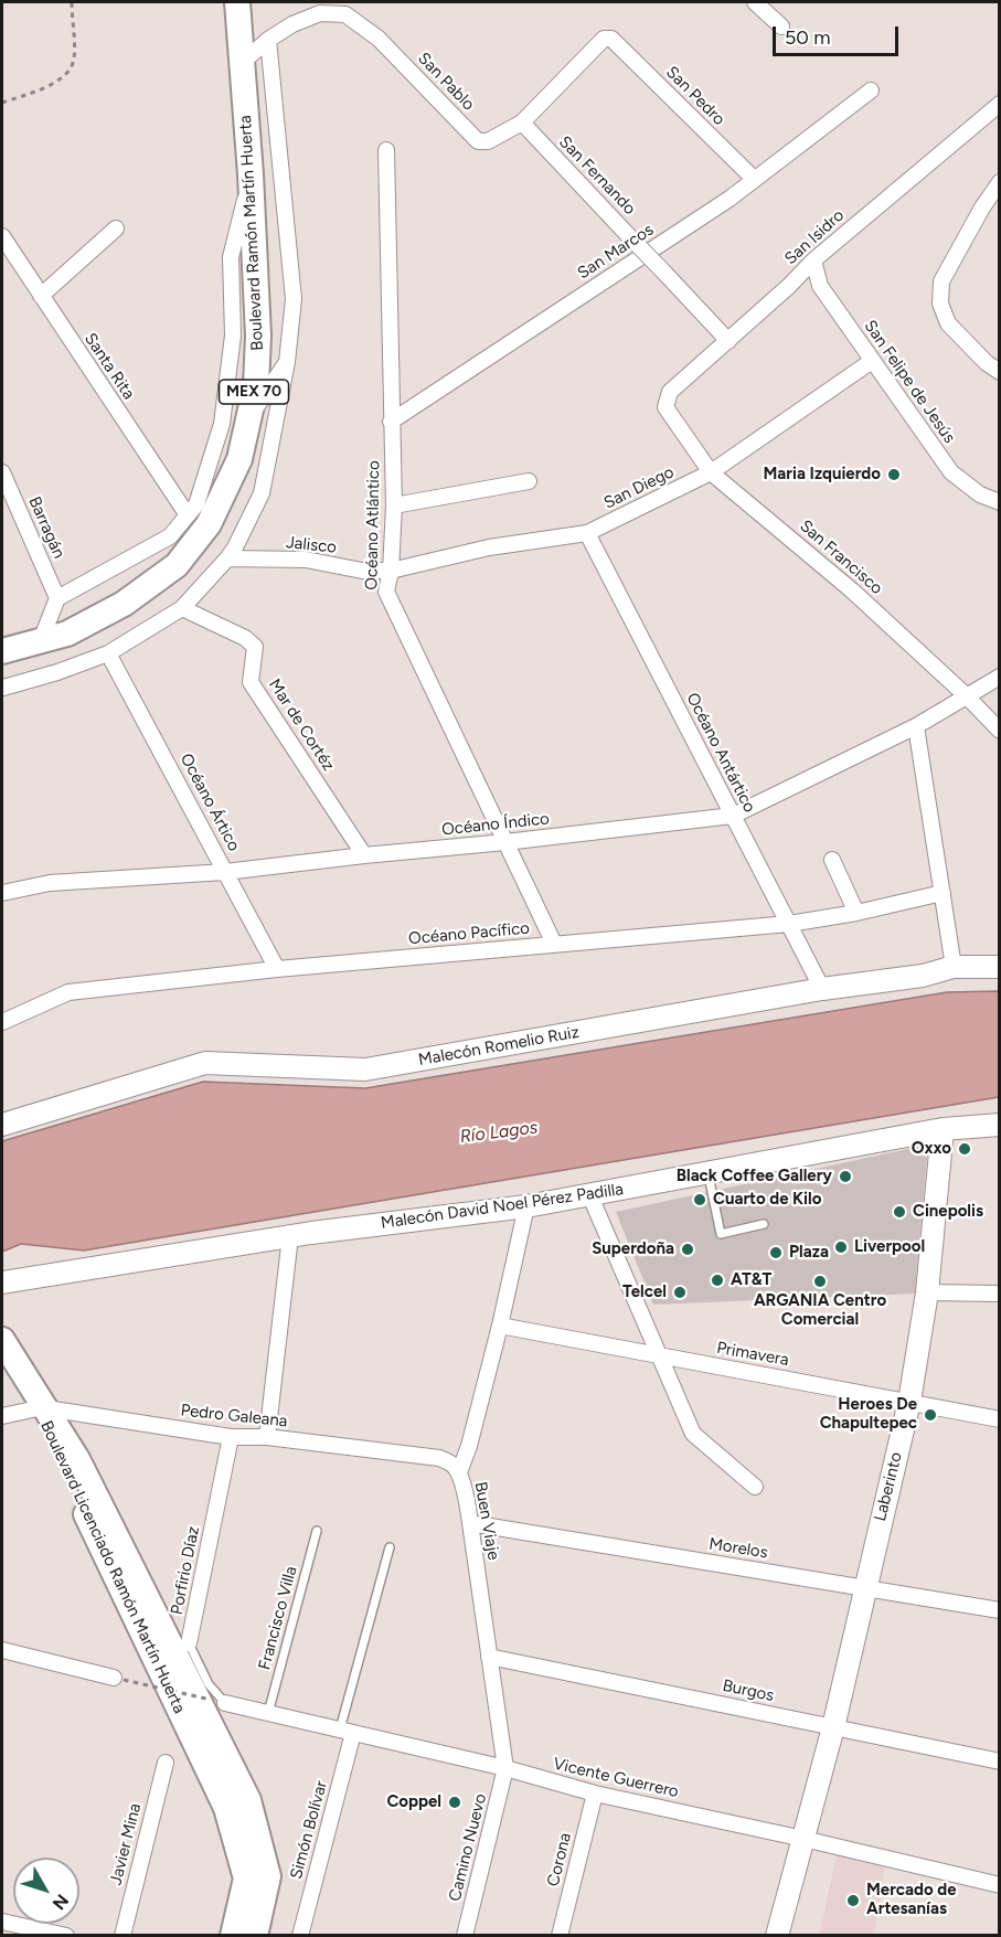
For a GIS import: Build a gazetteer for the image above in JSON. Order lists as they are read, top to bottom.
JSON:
{
  "streets": {
    "main road": ["Boulevard Ramón Martín Huerta", "MEX 70", "Boulevard Licenciado Ramón Martín Huerta"],
    "street": [
      "San Pablo",
      "San Pedro",
      "San Fernando",
      "San Isidro",
      "San Marcos",
      "Santa Rita",
      "San Felipe de Jesús",
      "San Diego",
      "Océano Atlántico",
      "Barragán",
      "Jalisco",
      "San Francisco",
      "Mar de Cortéz",
      "Océano Antártico",
      "Océano Ártico",
      "Océano Índico",
      "Océano Pacífico",
      "Malecón Romelio Ruiz",
      "Malecón David Noel Pérez Padilla",
      "Primavera",
      "Pedro Galeana",
      "Laberinto",
      "Buen Viaje",
      "Morelos",
      "Porfirio Díaz",
      "Burgos",
      "Vicente Guerrero",
      "Simón Bolívar",
      "Javier Mina",
      "Camino Nuevo",
      "Corona"
    ],
    "lane": ["Francisco Villa"]
  },
  "crossings": [
    ["San Pablo", "San Pedro"],
    ["San Pablo", "San Fernando"],
    ["San Pablo", "Boulevard Ramón Martín Huerta"],
    ["San Pedro", "San Marcos"],
    ["San Fernando", "San Isidro"],
    ["San Isidro", "San Felipe de Jesús"],
    ["San Isidro", "San Francisco"],
    ["San Marcos", "Océano Atlántico"],
    ["San Felipe de Jesús", "San Diego"],
    ["San Diego", "Océano Atlántico"],
    ["San Diego", "Jalisco"],
    ["San Diego", "San Francisco"],
    ["San Diego", "Océano Antártico"],
    ["Océano Atlántico", "Jalisco"],
    ["Océano Atlántico", "Océano Índico"],
    ["Océano Atlántico", "Océano Pacífico"],
    ["San Francisco", "Océano Índico"],
    ["Mar de Cortéz", "Océano Índico"],
    ["Océano Antártico", "Océano Índico"],
    ["Océano Antártico", "Océano Pacífico"],
    ["Océano Antártico", "Malecón Romelio Ruiz"],
    ["Océano Ártico", "Océano Índico"],
    ["Océano Ártico", "Océano Pacífico"],
    ["Malecón David Noel Pérez Padilla", "Laberinto"],
    ["Malecón David Noel Pérez Padilla", "Buen Viaje"],
    ["Primavera", "Laberinto"],
    ["Primavera", "Buen Viaje"],
    ["Pedro Galeana", "Buen Viaje"],
    ["Pedro Galeana", "Boulevard Licenciado Ramón Martín Huerta"],
    ["Pedro Galeana", "Porfirio Díaz"],
    ["Laberinto", "Morelos"],
    ["Laberinto", "Burgos"],
    ["Laberinto", "Vicente Guerrero"],
    ["Buen Viaje", "Morelos"],
    ["Buen Viaje", "Burgos"],
    ["Buen Viaje", "Vicente Guerrero"],
    ["Buen Viaje", "Camino Nuevo"],
    ["Porfirio Díaz", "Vicente Guerrero"],
    ["Francisco Villa", "Vicente Guerrero"],
    ["Vicente Guerrero", "Simón Bolívar"],
    ["Vicente Guerrero", "Camino Nuevo"],
    ["Vicente Guerrero", "Corona"]
  ],
  "water": ["Río Lagos"],
  "places": [
    "Maria Izquierdo",
    "Oxxo",
    "Black Coffee Gallery",
    "Cuarto de Kilo",
    "Cinepolis",
    "Liverpool",
    "Superdoña",
    "Plaza",
    "AT&T",
    "ARGANIA Centro Comercial",
    "Telcel",
    "Heroes De Chapultepec",
    "Coppel",
    "Mercado de Artesanías"
  ],
  "scale_bar": "50 m",
  "north": "bottom right"
}
